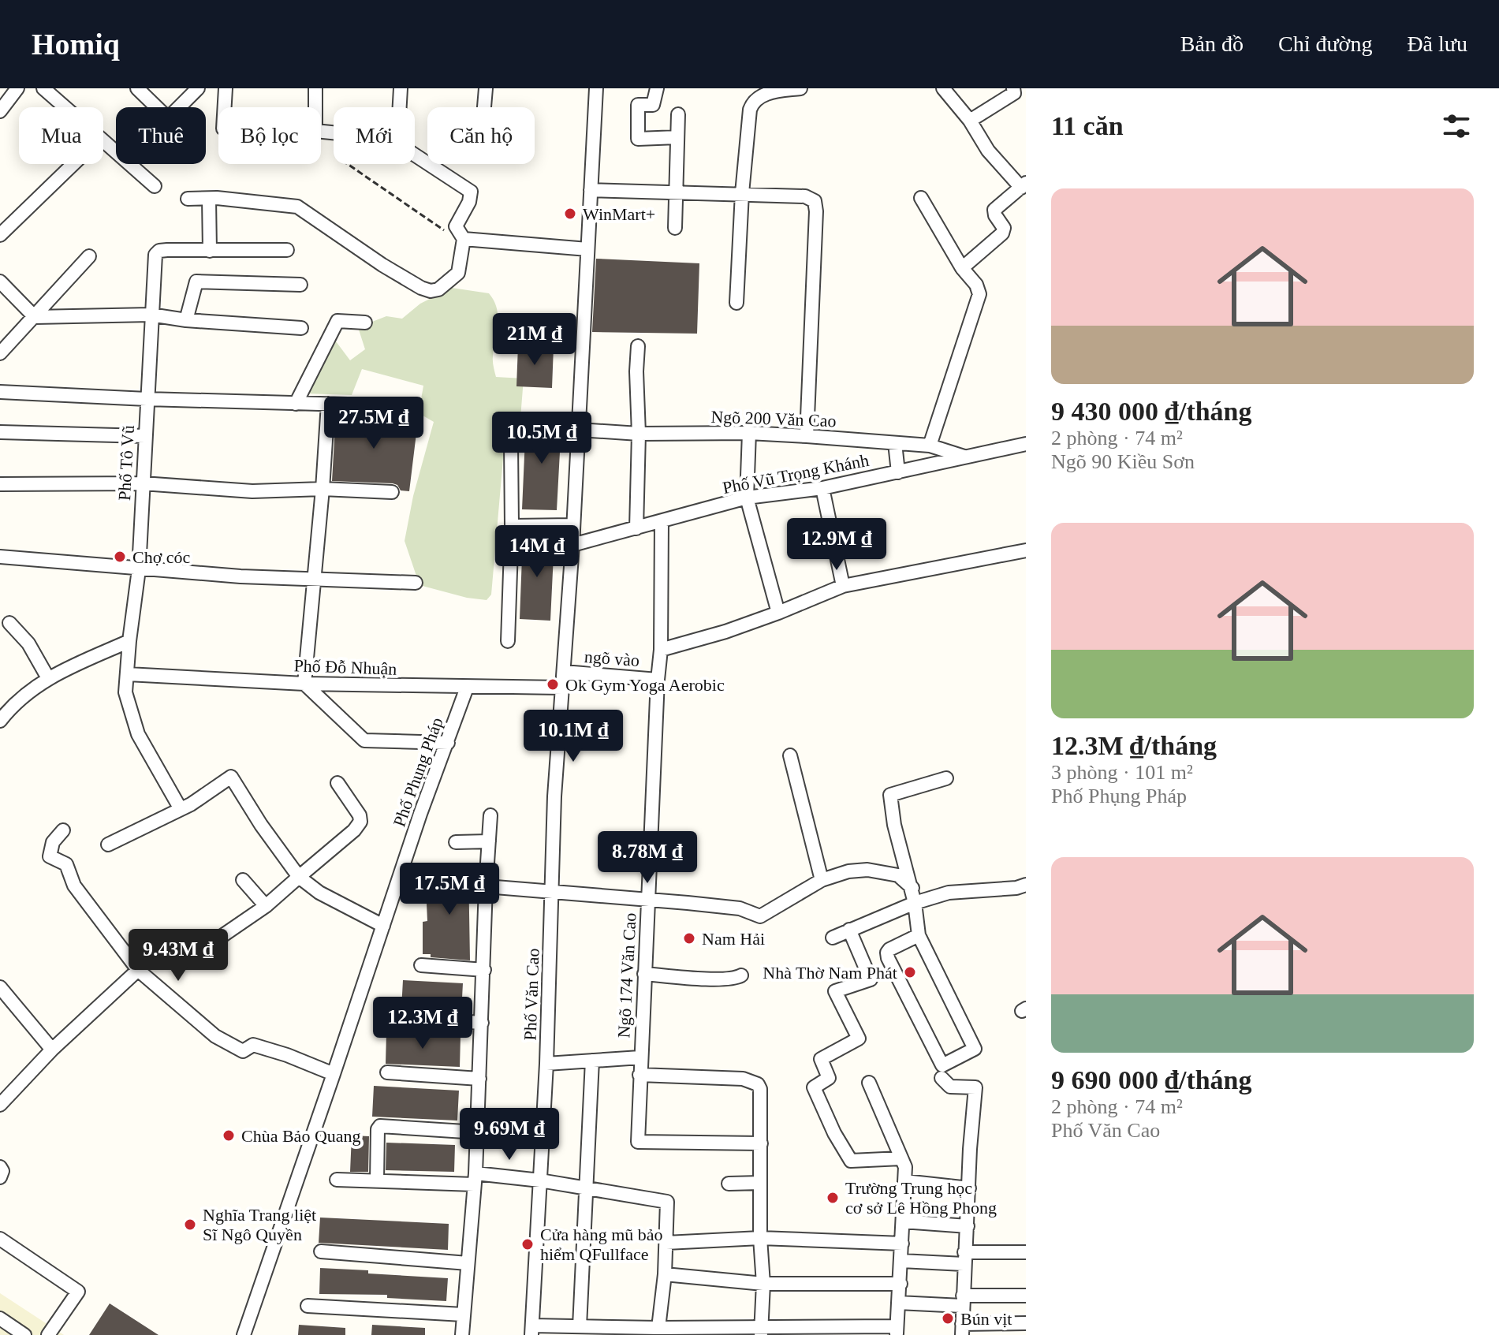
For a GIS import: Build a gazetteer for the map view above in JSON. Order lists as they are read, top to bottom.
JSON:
{
  "streets": {
    "street": [
      "Ngõ 200 Văn Cao",
      "Phố Tô Vũ",
      "Phố Vũ Trọng Khánh",
      "ngõ vào",
      "Phố Đỗ Nhuận",
      "Phố Phụng Pháp",
      "Ngõ 174 Văn Cao",
      "Phố Văn Cao"
    ]
  },
  "crossings": [
    ["Ngõ 200 Văn Cao", "Phố Vũ Trọng Khánh"],
    ["Ngõ 200 Văn Cao", "Phố Văn Cao"],
    ["Phố Tô Vũ", "Phố Đỗ Nhuận"],
    ["Phố Vũ Trọng Khánh", "Ngõ 174 Văn Cao"],
    ["Phố Vũ Trọng Khánh", "Phố Văn Cao"],
    ["ngõ vào", "Ngõ 174 Văn Cao"],
    ["ngõ vào", "Phố Văn Cao"],
    ["Phố Đỗ Nhuận", "Phố Phụng Pháp"],
    ["Phố Đỗ Nhuận", "Phố Văn Cao"]
  ],
  "places": [
    "WinMart+",
    "Chợ cóc",
    "Ok Gym Yoga Aerobic",
    "Nam Hải",
    "Nhà Thờ Nam Phát",
    "Chùa Bảo Quang",
    "Trường Trung học cơ sở Lê Hồng Phong",
    "Nghĩa Trang liệt Sĩ Ngô Quyền",
    "Cửa hàng mũ bảo hiểm QFullface",
    "Bún vịt"
  ],
  "page": {
    "header": "Homiq",
    "nav": ["Bản đồ", "Chỉ đường", "Đã lưu"],
    "heading": "11 căn",
    "chip": [
      "Mua",
      "Thuê",
      "Bộ lọc",
      "Mới",
      "Căn hộ"
    ],
    "list": [
      {
        "name": "9 430 000 ₫/tháng",
        "note": "2 phòng · 74 m² · Ngõ 90 Kiều Sơn"
      },
      {
        "name": "12.3M ₫/tháng",
        "note": "3 phòng · 101 m² · Phố Phụng Pháp"
      },
      {
        "name": "9 690 000 ₫/tháng",
        "note": "2 phòng · 74 m² · Phố Văn Cao"
      }
    ],
    "price": [
      "21M ₫",
      "27.5M ₫",
      "10.5M ₫",
      "12.9M ₫",
      "14M ₫",
      "10.1M ₫",
      "8.78M ₫",
      "17.5M ₫",
      "9.43M ₫",
      "12.3M ₫",
      "9.69M ₫"
    ]
  }
}
